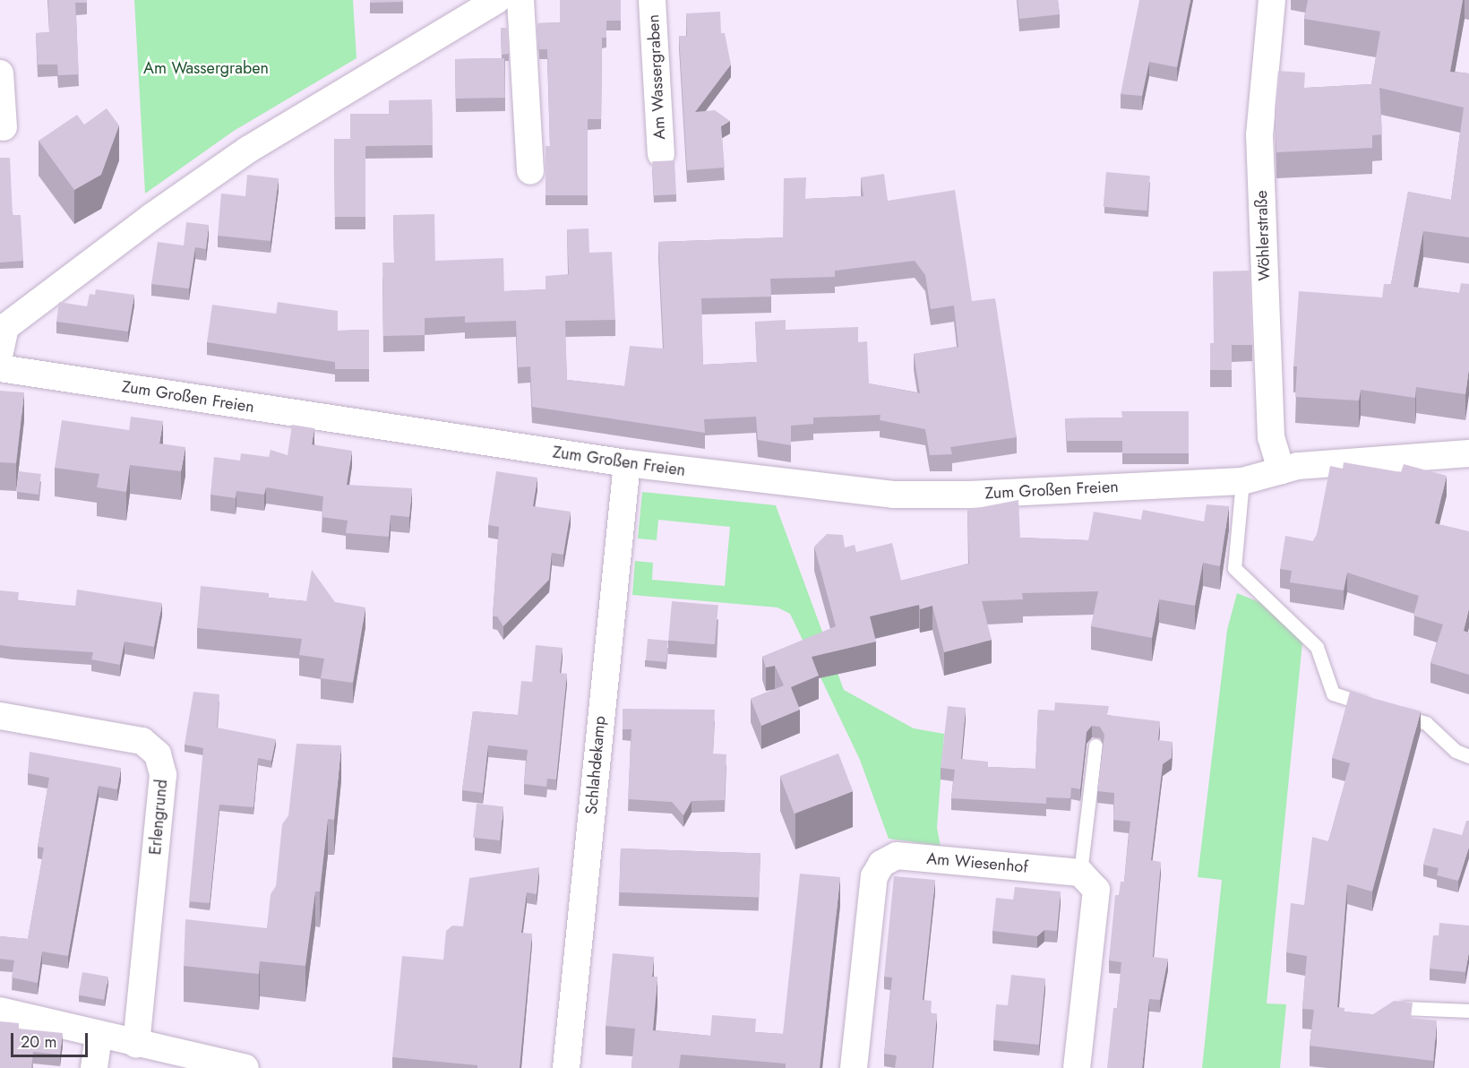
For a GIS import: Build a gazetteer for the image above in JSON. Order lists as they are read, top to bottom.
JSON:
{
  "streets": {
    "street": [
      "Am Wassergraben",
      "Wöhlerstraße",
      "Zum Großen Freien",
      "Schlahdekamp",
      "Erlengrund",
      "Am Wiesenhof"
    ]
  },
  "crossings": [
    ["Wöhlerstraße", "Zum Großen Freien"],
    ["Zum Großen Freien", "Schlahdekamp"]
  ],
  "parks": ["Am Wassergraben"],
  "scale_bar": "20 m"
}
